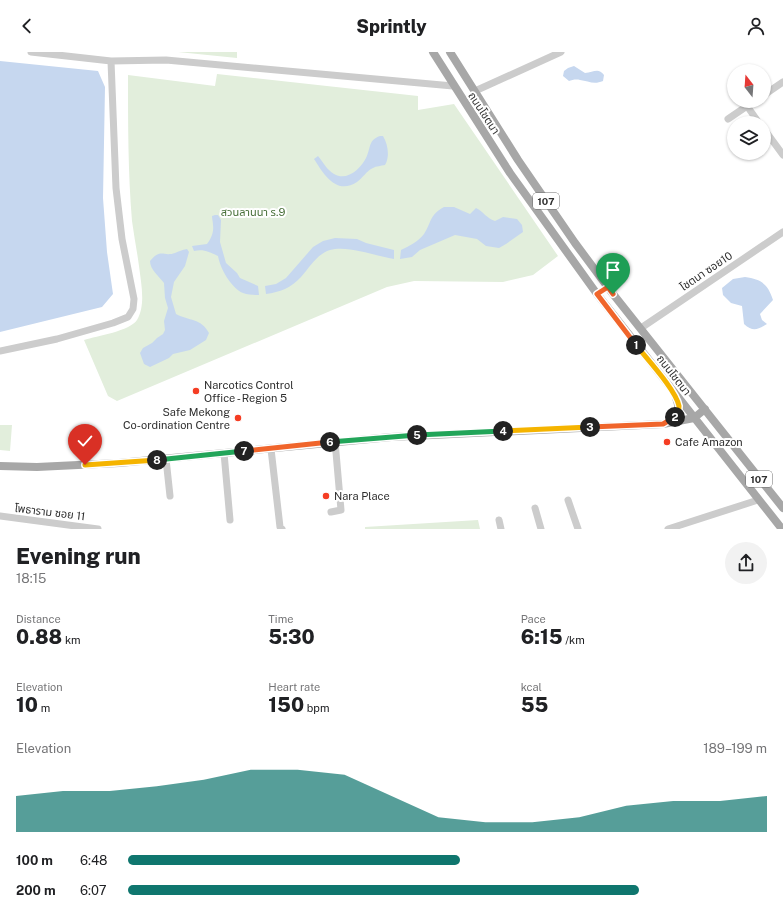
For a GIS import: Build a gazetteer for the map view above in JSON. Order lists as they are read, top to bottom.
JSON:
{
  "streets": {
    "main road": ["ถนนโชตนา", "107"],
    "street": ["โชตนา ซอย10", "โพธาราม ซอย 11"]
  },
  "crossings": [
    ["ถนนโชตนา", "โชตนา ซอย10"]
  ],
  "parks": ["สวนลานนา ร.9"],
  "places": [
    "Narcotics Control Office - Region 5",
    "Safe Mekong Co-ordination Centre",
    "Cafe Amazon",
    "Nara Place"
  ],
  "north": "top",
  "page": {
    "header": "Sprintly",
    "pins": [
      "1",
      "2",
      "3",
      "4",
      "5",
      "6",
      "7",
      "8"
    ],
    "heading": ["Evening run", "18:15"],
    "stats": [
      ["Distance", "0.88 km"],
      ["Time", "5:30"],
      ["Pace", "6:15 /km"],
      ["Elevation", "10 m"],
      ["Heart rate", "150 bpm"],
      ["kcal", "55"]
    ],
    "chart": ["Elevation", "189–199 m"],
    "list": [
      {
        "name": "100 m",
        "note": "6:48"
      },
      {
        "name": "200 m",
        "note": "6:07"
      }
    ]
  }
}
